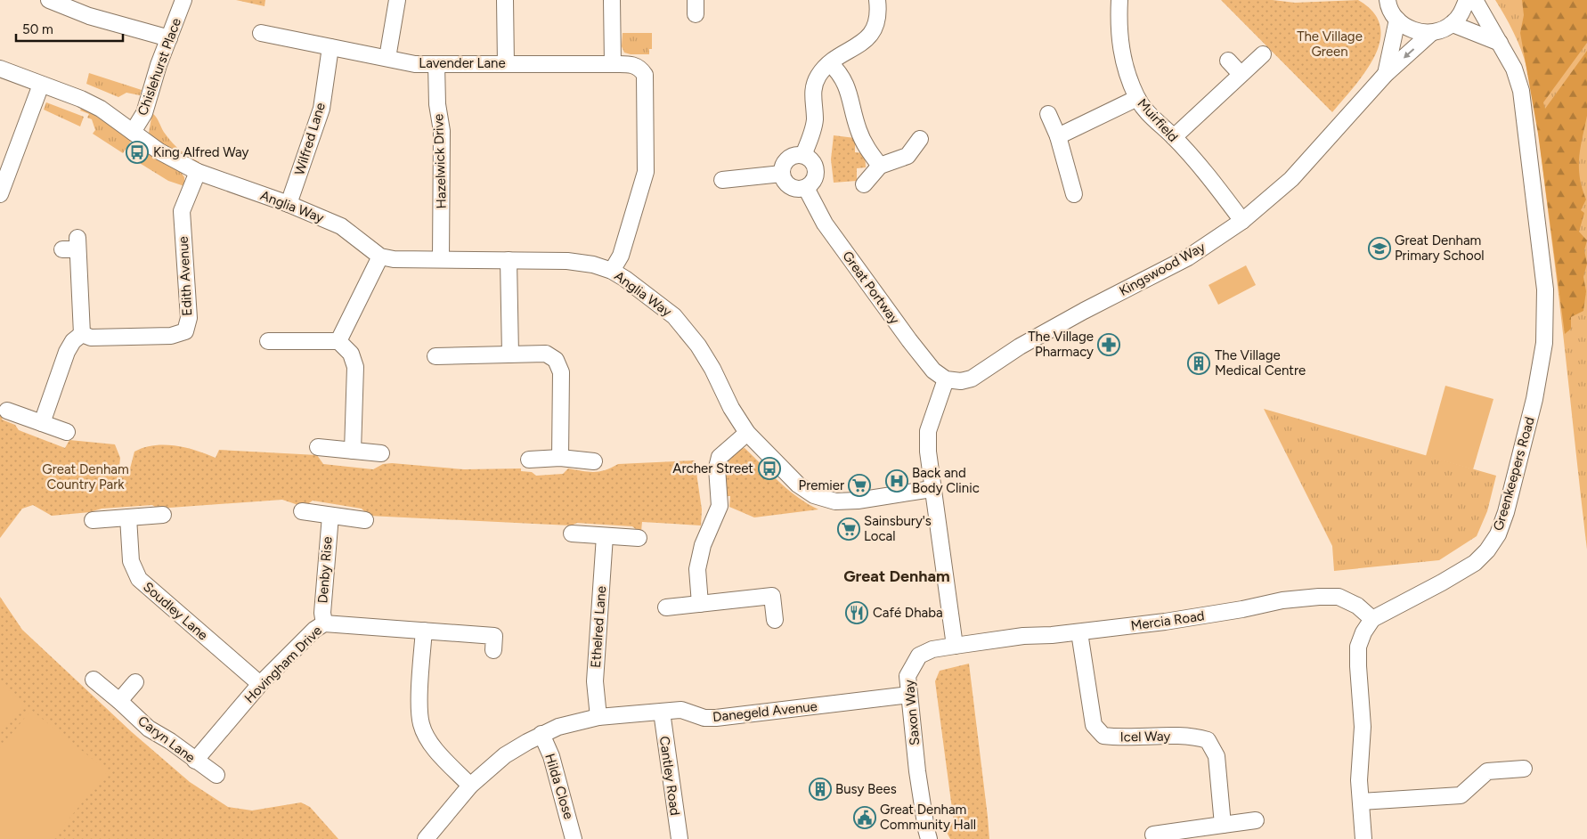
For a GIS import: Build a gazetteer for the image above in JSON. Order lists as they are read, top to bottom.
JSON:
{
  "streets": {
    "street": [
      "Lavender Lane",
      "Chislehurst Place",
      "Muirfield",
      "Wilfred Lane",
      "Hazelwick Drive",
      "Anglia Way",
      "Kingswood Way",
      "Edith Avenue",
      "Great Portway",
      "Greenkeepers Road",
      "Denby Rise",
      "Soudley Lane",
      "Mercia Road",
      "Ethelred Lane",
      "Hovingham Drive",
      "Danegeld Avenue",
      "Saxon Way",
      "Icel Way",
      "Caryn Lane",
      "Cantley Road",
      "Hilda Close"
    ]
  },
  "crossings": [
    ["Lavender Lane", "Wilfred Lane"],
    ["Lavender Lane", "Hazelwick Drive"],
    ["Lavender Lane", "Anglia Way"],
    ["Muirfield", "Kingswood Way"],
    ["Wilfred Lane", "Anglia Way"],
    ["Hazelwick Drive", "Anglia Way"],
    ["Anglia Way", "Edith Avenue"],
    ["Kingswood Way", "Great Portway"],
    ["Greenkeepers Road", "Mercia Road"],
    ["Denby Rise", "Hovingham Drive"],
    ["Soudley Lane", "Hovingham Drive"],
    ["Mercia Road", "Saxon Way"],
    ["Mercia Road", "Icel Way"],
    ["Ethelred Lane", "Danegeld Avenue"],
    ["Hovingham Drive", "Caryn Lane"],
    ["Danegeld Avenue", "Saxon Way"],
    ["Danegeld Avenue", "Cantley Road"],
    ["Danegeld Avenue", "Hilda Close"]
  ],
  "districts": ["Great Denham"],
  "parks": ["The Village Green", "Great Denham Country Park"],
  "places": {
    "bus stop": ["King Alfred Way", "Archer Street"],
    "school or university": ["Great Denham Primary School"],
    "pharmacy": ["The Village Pharmacy"],
    "building": ["The Village Medical Centre", "Busy Bees"],
    "hospital": ["Back and Body Clinic"],
    "supermarket": ["Premier", "Sainsbury's Local"],
    "restaurant": ["Café Dhaba"],
    "public building": ["Great Denham Community Hall"]
  },
  "scale_bar": "50 m"
}
